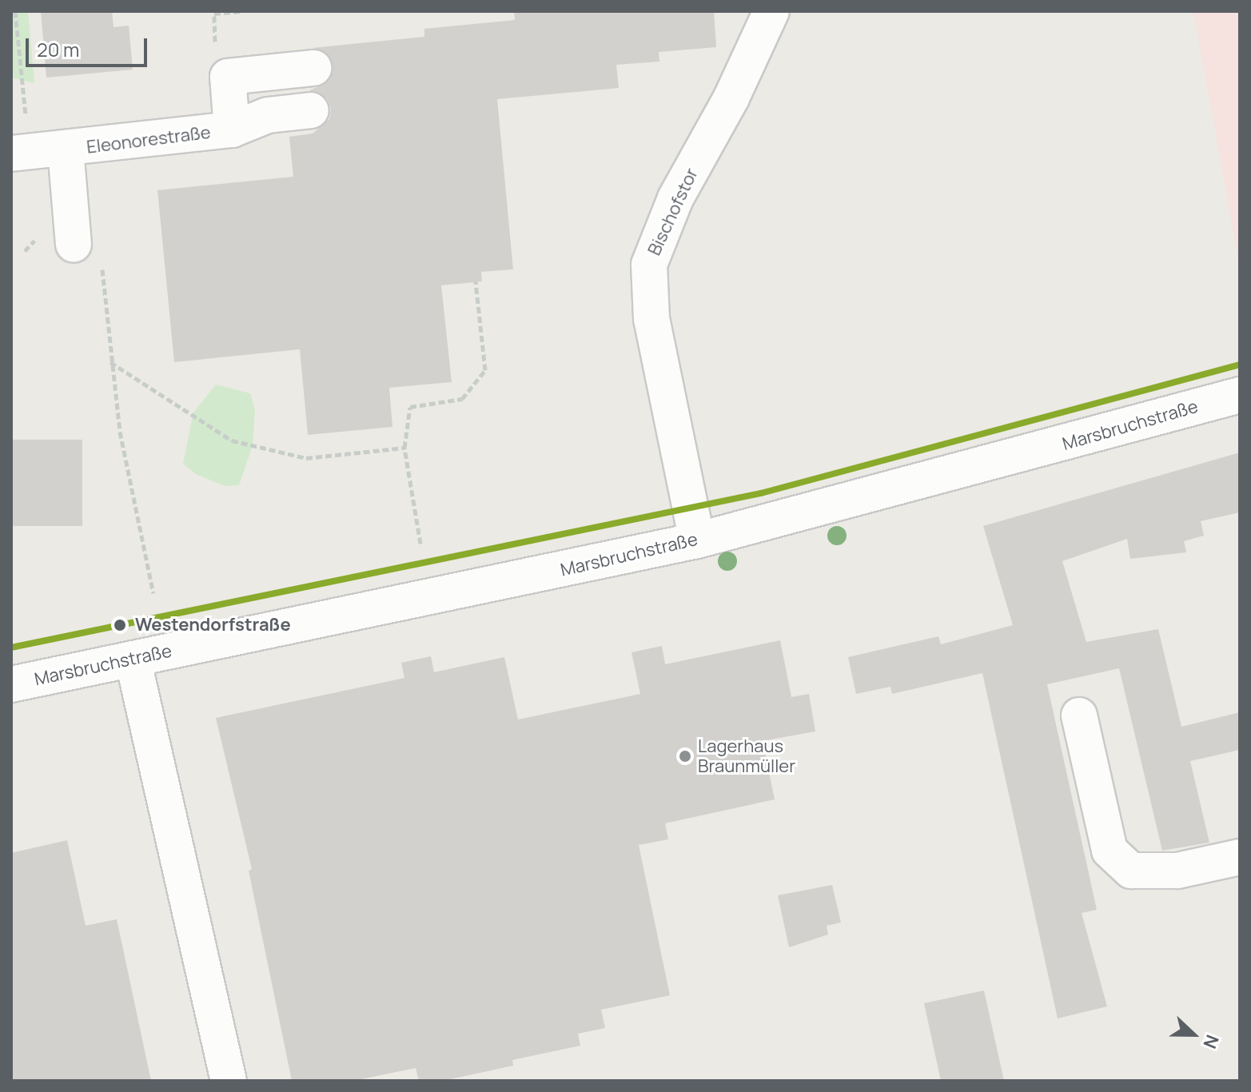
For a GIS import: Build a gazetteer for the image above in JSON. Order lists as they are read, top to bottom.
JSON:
{
  "streets": {
    "street": ["Eleonorestraße", "Bischofstor", "Marsbruchstraße"]
  },
  "crossings": [
    ["Bischofstor", "Marsbruchstraße"]
  ],
  "places": ["Westendorfstraße", "Lagerhaus Braunmüller"],
  "scale_bar": "20 m",
  "north": "right"
}
